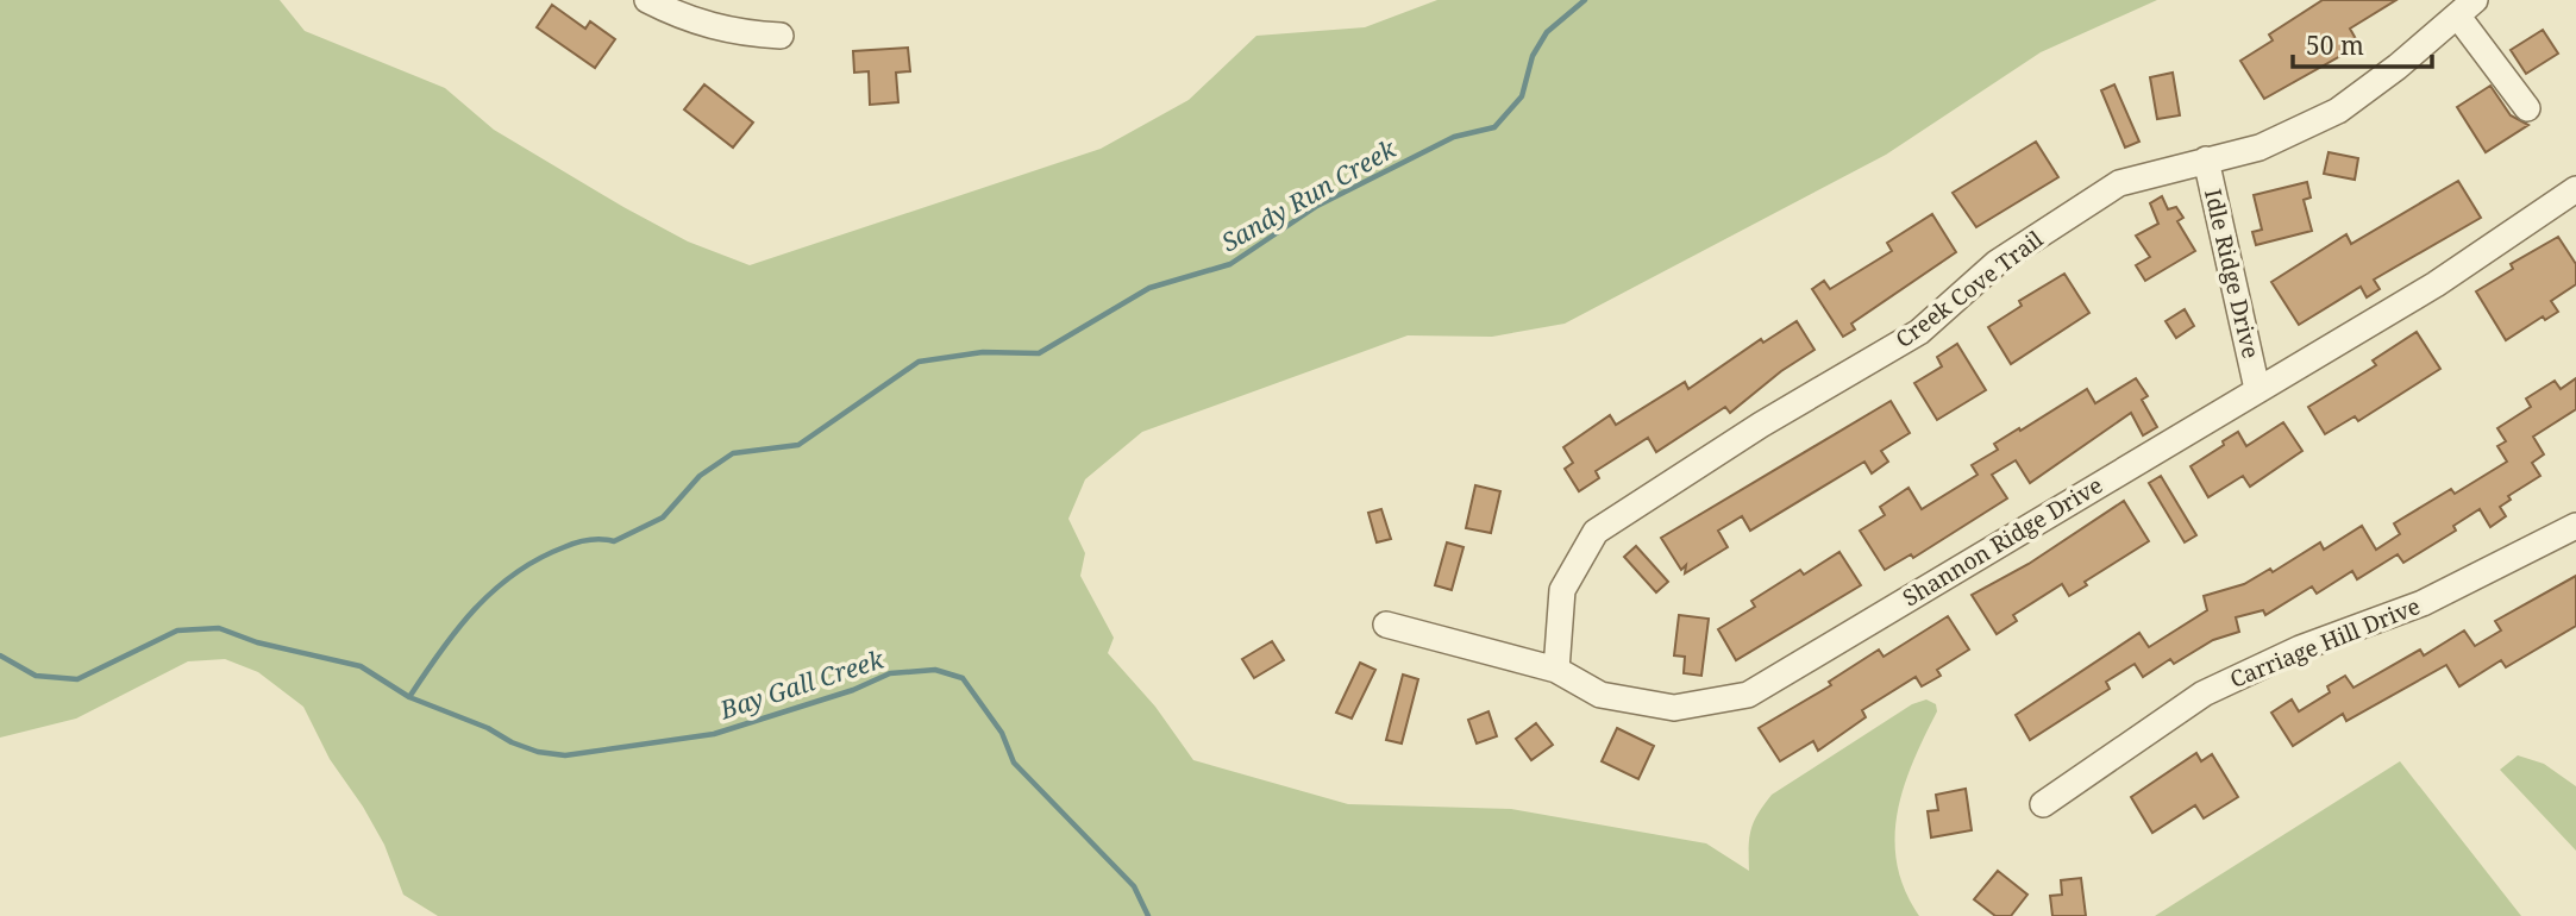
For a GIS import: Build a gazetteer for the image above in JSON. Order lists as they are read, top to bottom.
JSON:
{
  "streets": {
    "street": [
      "Idle Ridge Drive",
      "Creek Cove Trail",
      "Shannon Ridge Drive",
      "Carriage Hill Drive"
    ]
  },
  "crossings": [
    ["Idle Ridge Drive", "Creek Cove Trail"],
    ["Idle Ridge Drive", "Shannon Ridge Drive"],
    ["Creek Cove Trail", "Shannon Ridge Drive"]
  ],
  "water": ["Sandy Run Creek", "Bay Gall Creek"],
  "scale_bar": "50 m"
}
